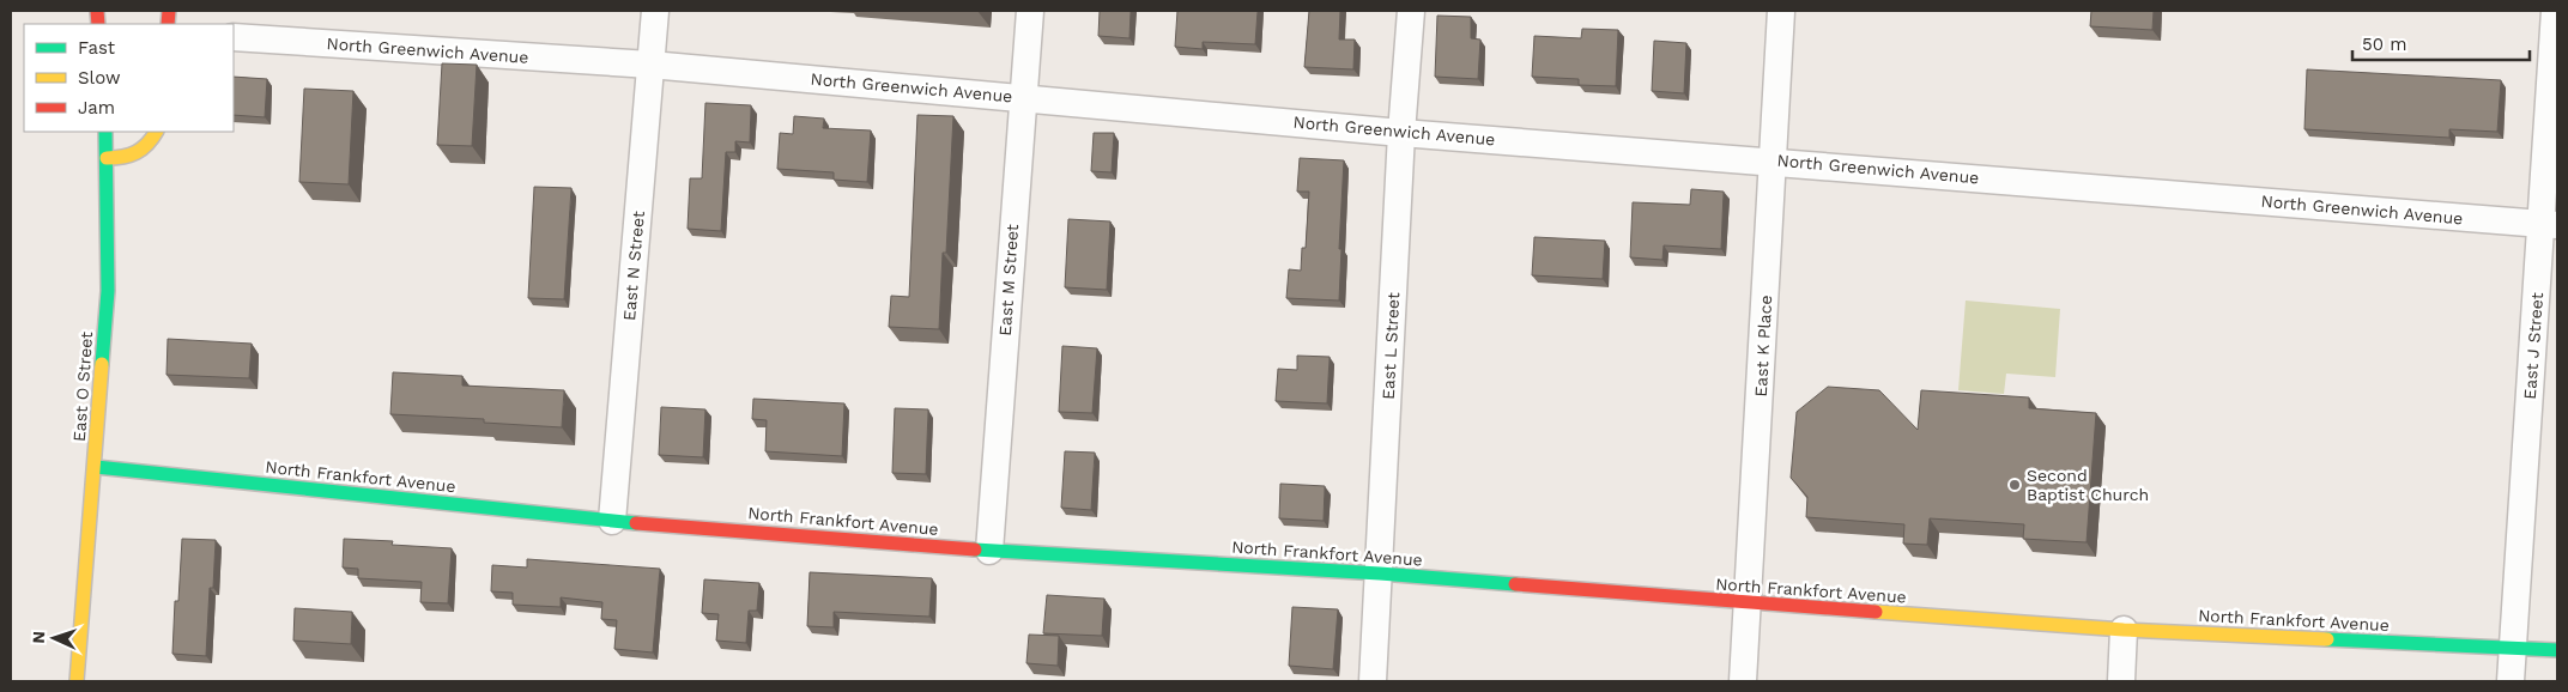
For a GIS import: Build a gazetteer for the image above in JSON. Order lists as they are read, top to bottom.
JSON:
{
  "streets": {
    "street": [
      "North Greenwich Avenue",
      "East N Street",
      "East M Street",
      "East L Street",
      "East K Place",
      "East J Street",
      "East O Street",
      "North Frankfort Avenue"
    ]
  },
  "crossings": [
    ["North Greenwich Avenue", "East N Street"],
    ["North Greenwich Avenue", "East M Street"],
    ["North Greenwich Avenue", "East L Street"],
    ["North Greenwich Avenue", "East K Place"],
    ["North Greenwich Avenue", "East J Street"],
    ["East N Street", "North Frankfort Avenue"],
    ["East M Street", "North Frankfort Avenue"],
    ["East L Street", "North Frankfort Avenue"],
    ["East K Place", "North Frankfort Avenue"],
    ["East J Street", "North Frankfort Avenue"],
    ["East O Street", "North Frankfort Avenue"]
  ],
  "places": ["Second Baptist Church"],
  "legend": ["Fast", "Slow", "Jam"],
  "scale_bar": "50 m",
  "north": "left"
}
